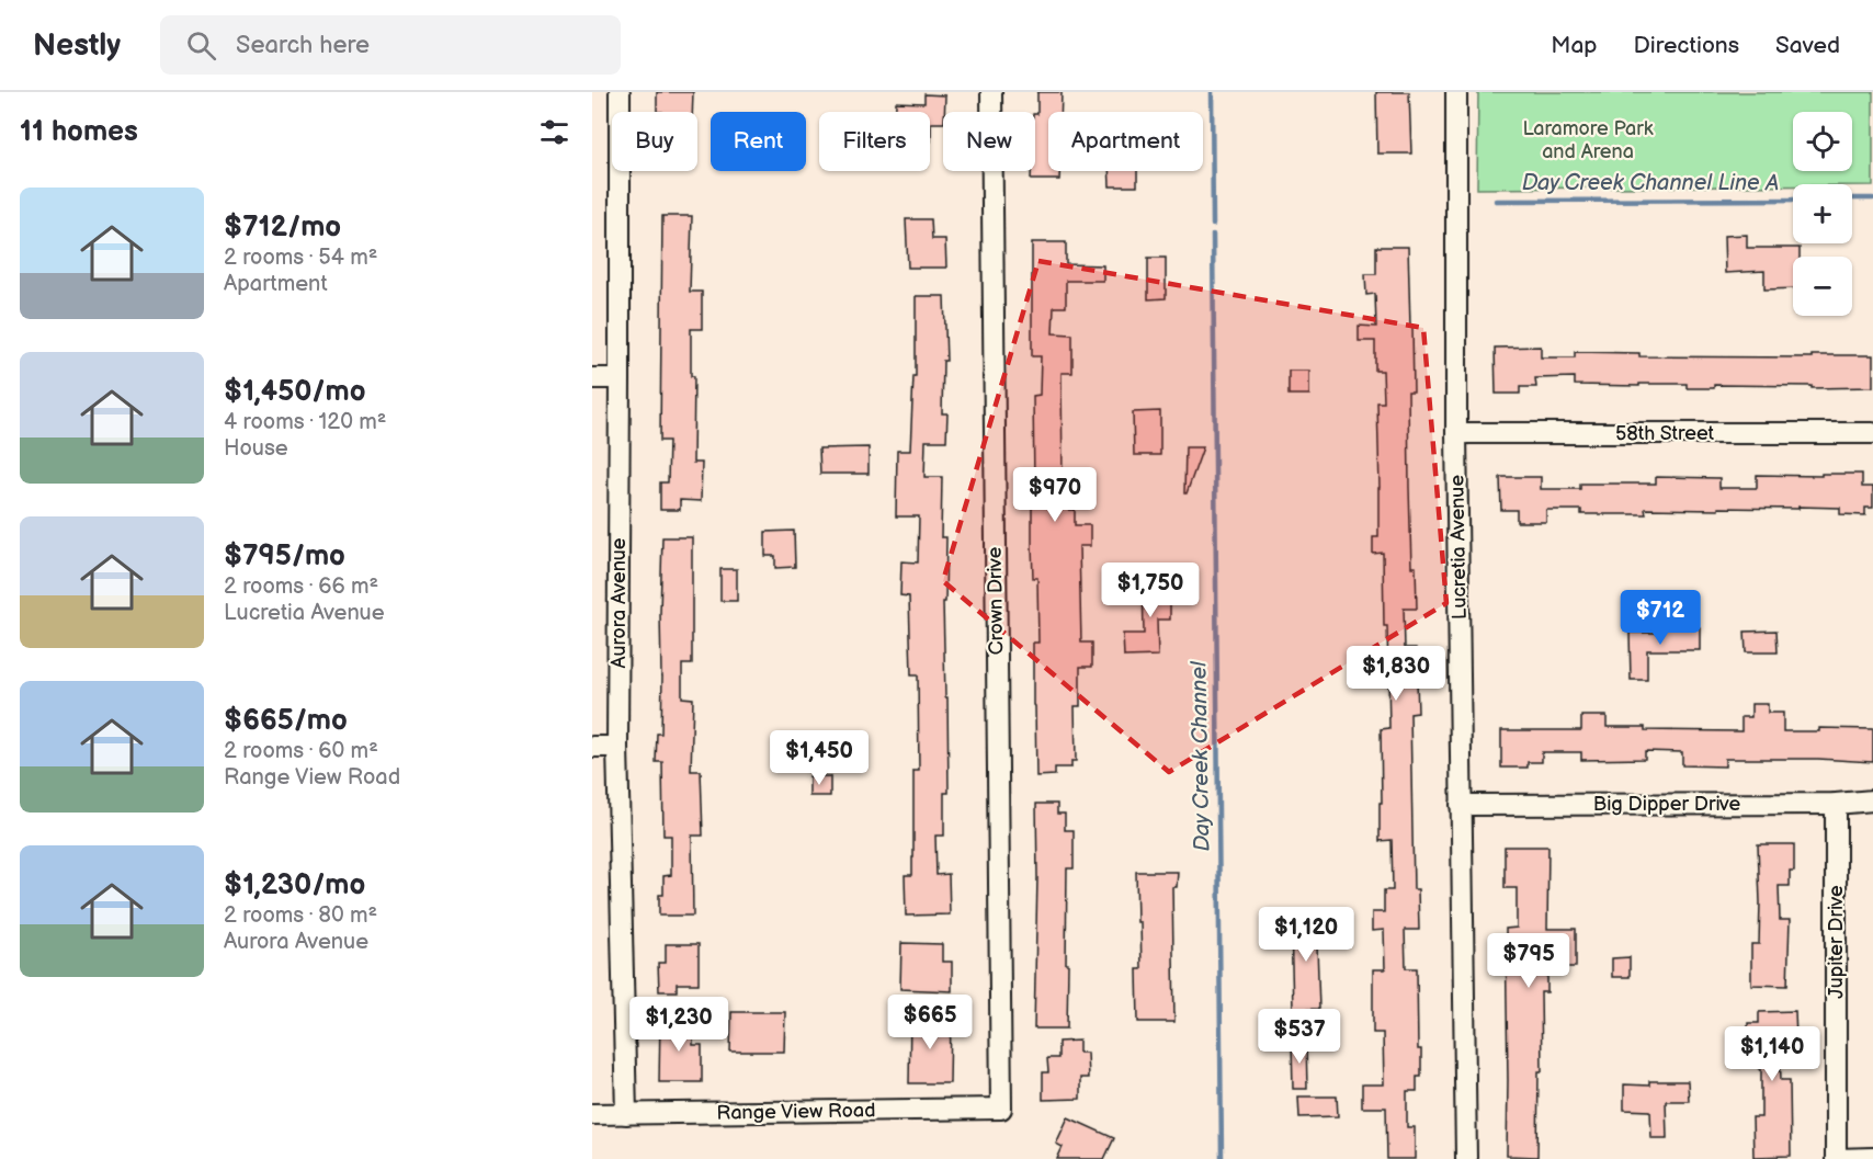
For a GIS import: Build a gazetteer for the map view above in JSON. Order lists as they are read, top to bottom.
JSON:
{
  "streets": {
    "street": [
      "58th Street",
      "Lucretia Avenue",
      "Crown Drive",
      "Aurora Avenue",
      "Big Dipper Drive",
      "Jupiter Drive",
      "Range View Road"
    ]
  },
  "crossings": [
    ["58th Street", "Lucretia Avenue"],
    ["Lucretia Avenue", "Big Dipper Drive"],
    ["Crown Drive", "Range View Road"],
    ["Aurora Avenue", "Range View Road"],
    ["Big Dipper Drive", "Jupiter Drive"]
  ],
  "water": ["Day Creek Channel Line A", "Day Creek Channel"],
  "parks": ["Laramore Park and Arena"],
  "page": {
    "header": "Nestly",
    "search": "Search here",
    "nav": ["Map", "Directions", "Saved"],
    "heading": "11 homes",
    "map_buttons": ["+", "−"],
    "chip": [
      "Buy",
      "Rent",
      "Filters",
      "New",
      "Apartment"
    ],
    "list": [
      {
        "name": "$712/mo",
        "note": "2 rooms · 54 m² · Apartment"
      },
      {
        "name": "$1,450/mo",
        "note": "4 rooms · 120 m² · House"
      },
      {
        "name": "$795/mo",
        "note": "2 rooms · 66 m² · Lucretia Avenue"
      },
      {
        "name": "$665/mo",
        "note": "2 rooms · 60 m² · Range View Road"
      },
      {
        "name": "$1,230/mo",
        "note": "2 rooms · 80 m² · Aurora Avenue"
      }
    ],
    "price": [
      "$970",
      "$1,750",
      "$712",
      "$1,830",
      "$1,450",
      "$1,120",
      "$795",
      "$665",
      "$1,230",
      "$537",
      "$1,140"
    ]
  }
}
